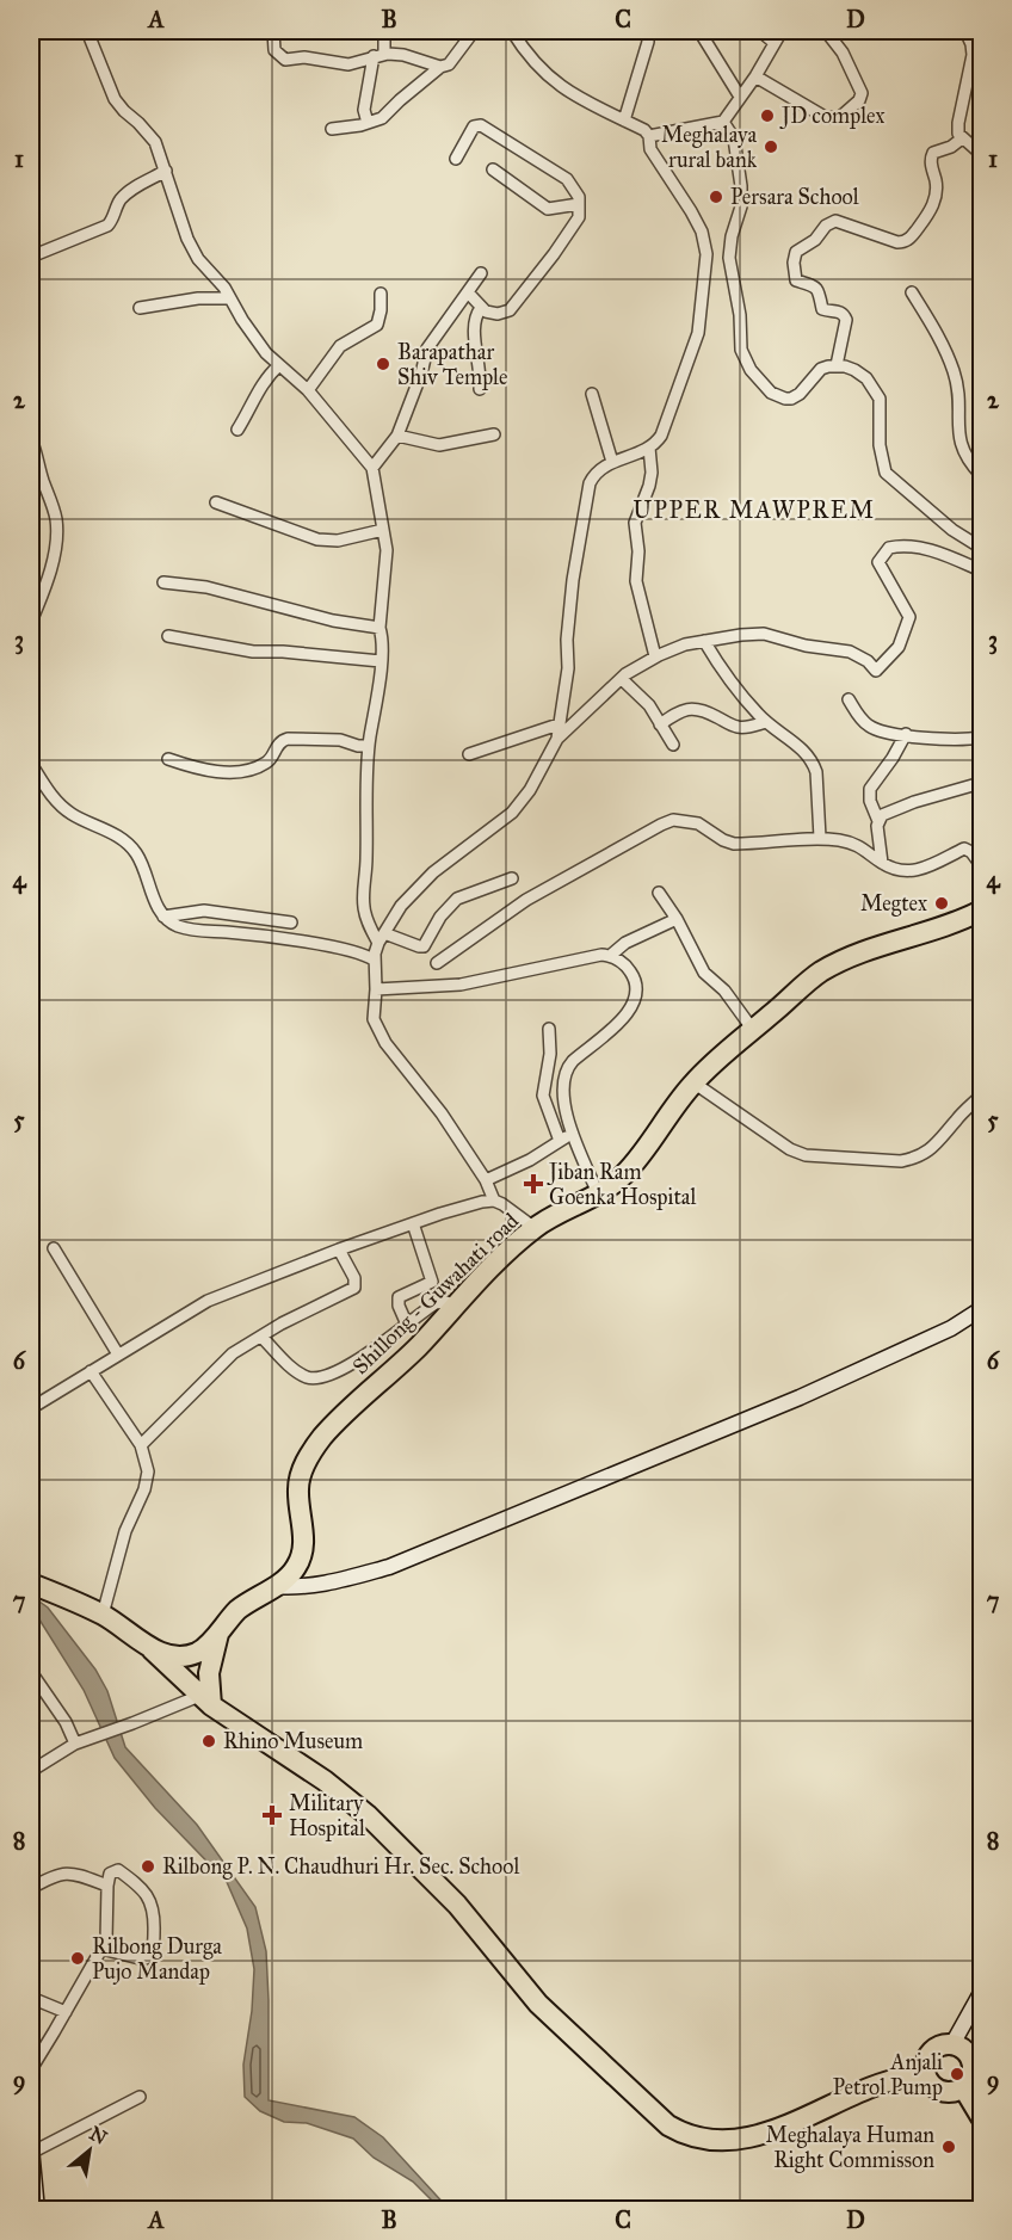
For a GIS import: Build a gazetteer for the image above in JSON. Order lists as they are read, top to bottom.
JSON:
{
  "streets": {
    "highway": ["Shillong - Guwahati road"]
  },
  "districts": ["UPPER MAWPREM"],
  "places": {
    "other": [
      "JD complex",
      "Meghalaya rural bank",
      "Persara School",
      "Barapathar Shiv Temple",
      "Megtex",
      "Rhino Museum",
      "Rilbong P. N. Chaudhuri Hr. Sec. School",
      "Rilbong Durga Pujo Mandap",
      "Anjali Petrol Pump",
      "Meghalaya Human Right Commisson"
    ],
    "health": ["Jiban Ram Goenka Hospital", "Military Hospital"]
  },
  "north": "top right",
  "grid": {
    "columns": [
      "A",
      "B",
      "C",
      "D"
    ],
    "rows": [
      "1",
      "2",
      "3",
      "4",
      "5",
      "6",
      "7",
      "8",
      "9"
    ]
  }
}
